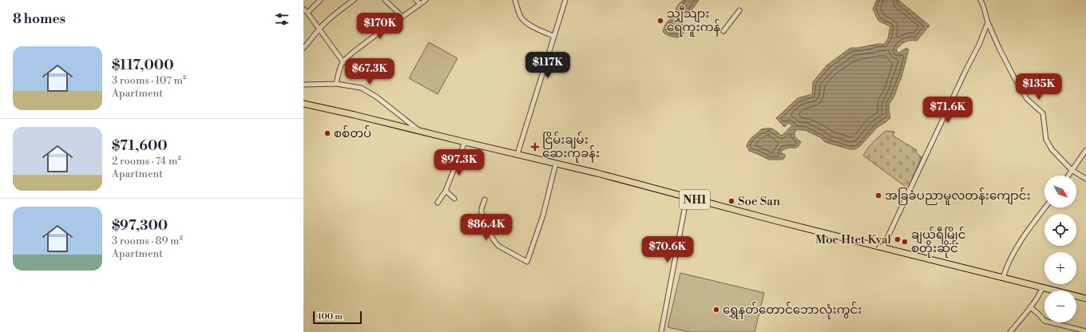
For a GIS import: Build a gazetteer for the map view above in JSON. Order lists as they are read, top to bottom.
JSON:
{
  "streets": {
    "highway": ["NH1"]
  },
  "places": {
    "other": [
      "သျှီသျား ရေကူးကန်",
      "စစ်တပ်",
      "အခြခံပညာမူလတန်းကျောင်း",
      "Soe San",
      "Moe Htet Kyal",
      "ချယ်ရီမြိုင် စတိုးဆိုင်",
      "ရွှေနတ်တောင်ဘောလုံးကွင်း"
    ],
    "health": ["ငြိမ်းချမ်း ဆေးကုခန်း"]
  },
  "scale_bar": "100 m",
  "north": "bottom right",
  "page": {
    "heading": "8 homes",
    "price": [
      "$170K",
      "$117K",
      "$67.3K",
      "$135K",
      "$71.6K",
      "$97.3K",
      "$86.4K",
      "$70.6K"
    ],
    "list": [
      {
        "name": "$117,000",
        "note": "3 rooms · 107 m² · Apartment"
      },
      {
        "name": "$71,600",
        "note": "2 rooms · 74 m² · Apartment"
      },
      {
        "name": "$97,300",
        "note": "3 rooms · 89 m² · Apartment"
      }
    ],
    "map_buttons": ["+", "−"],
    "scale": "100 m"
  }
}
